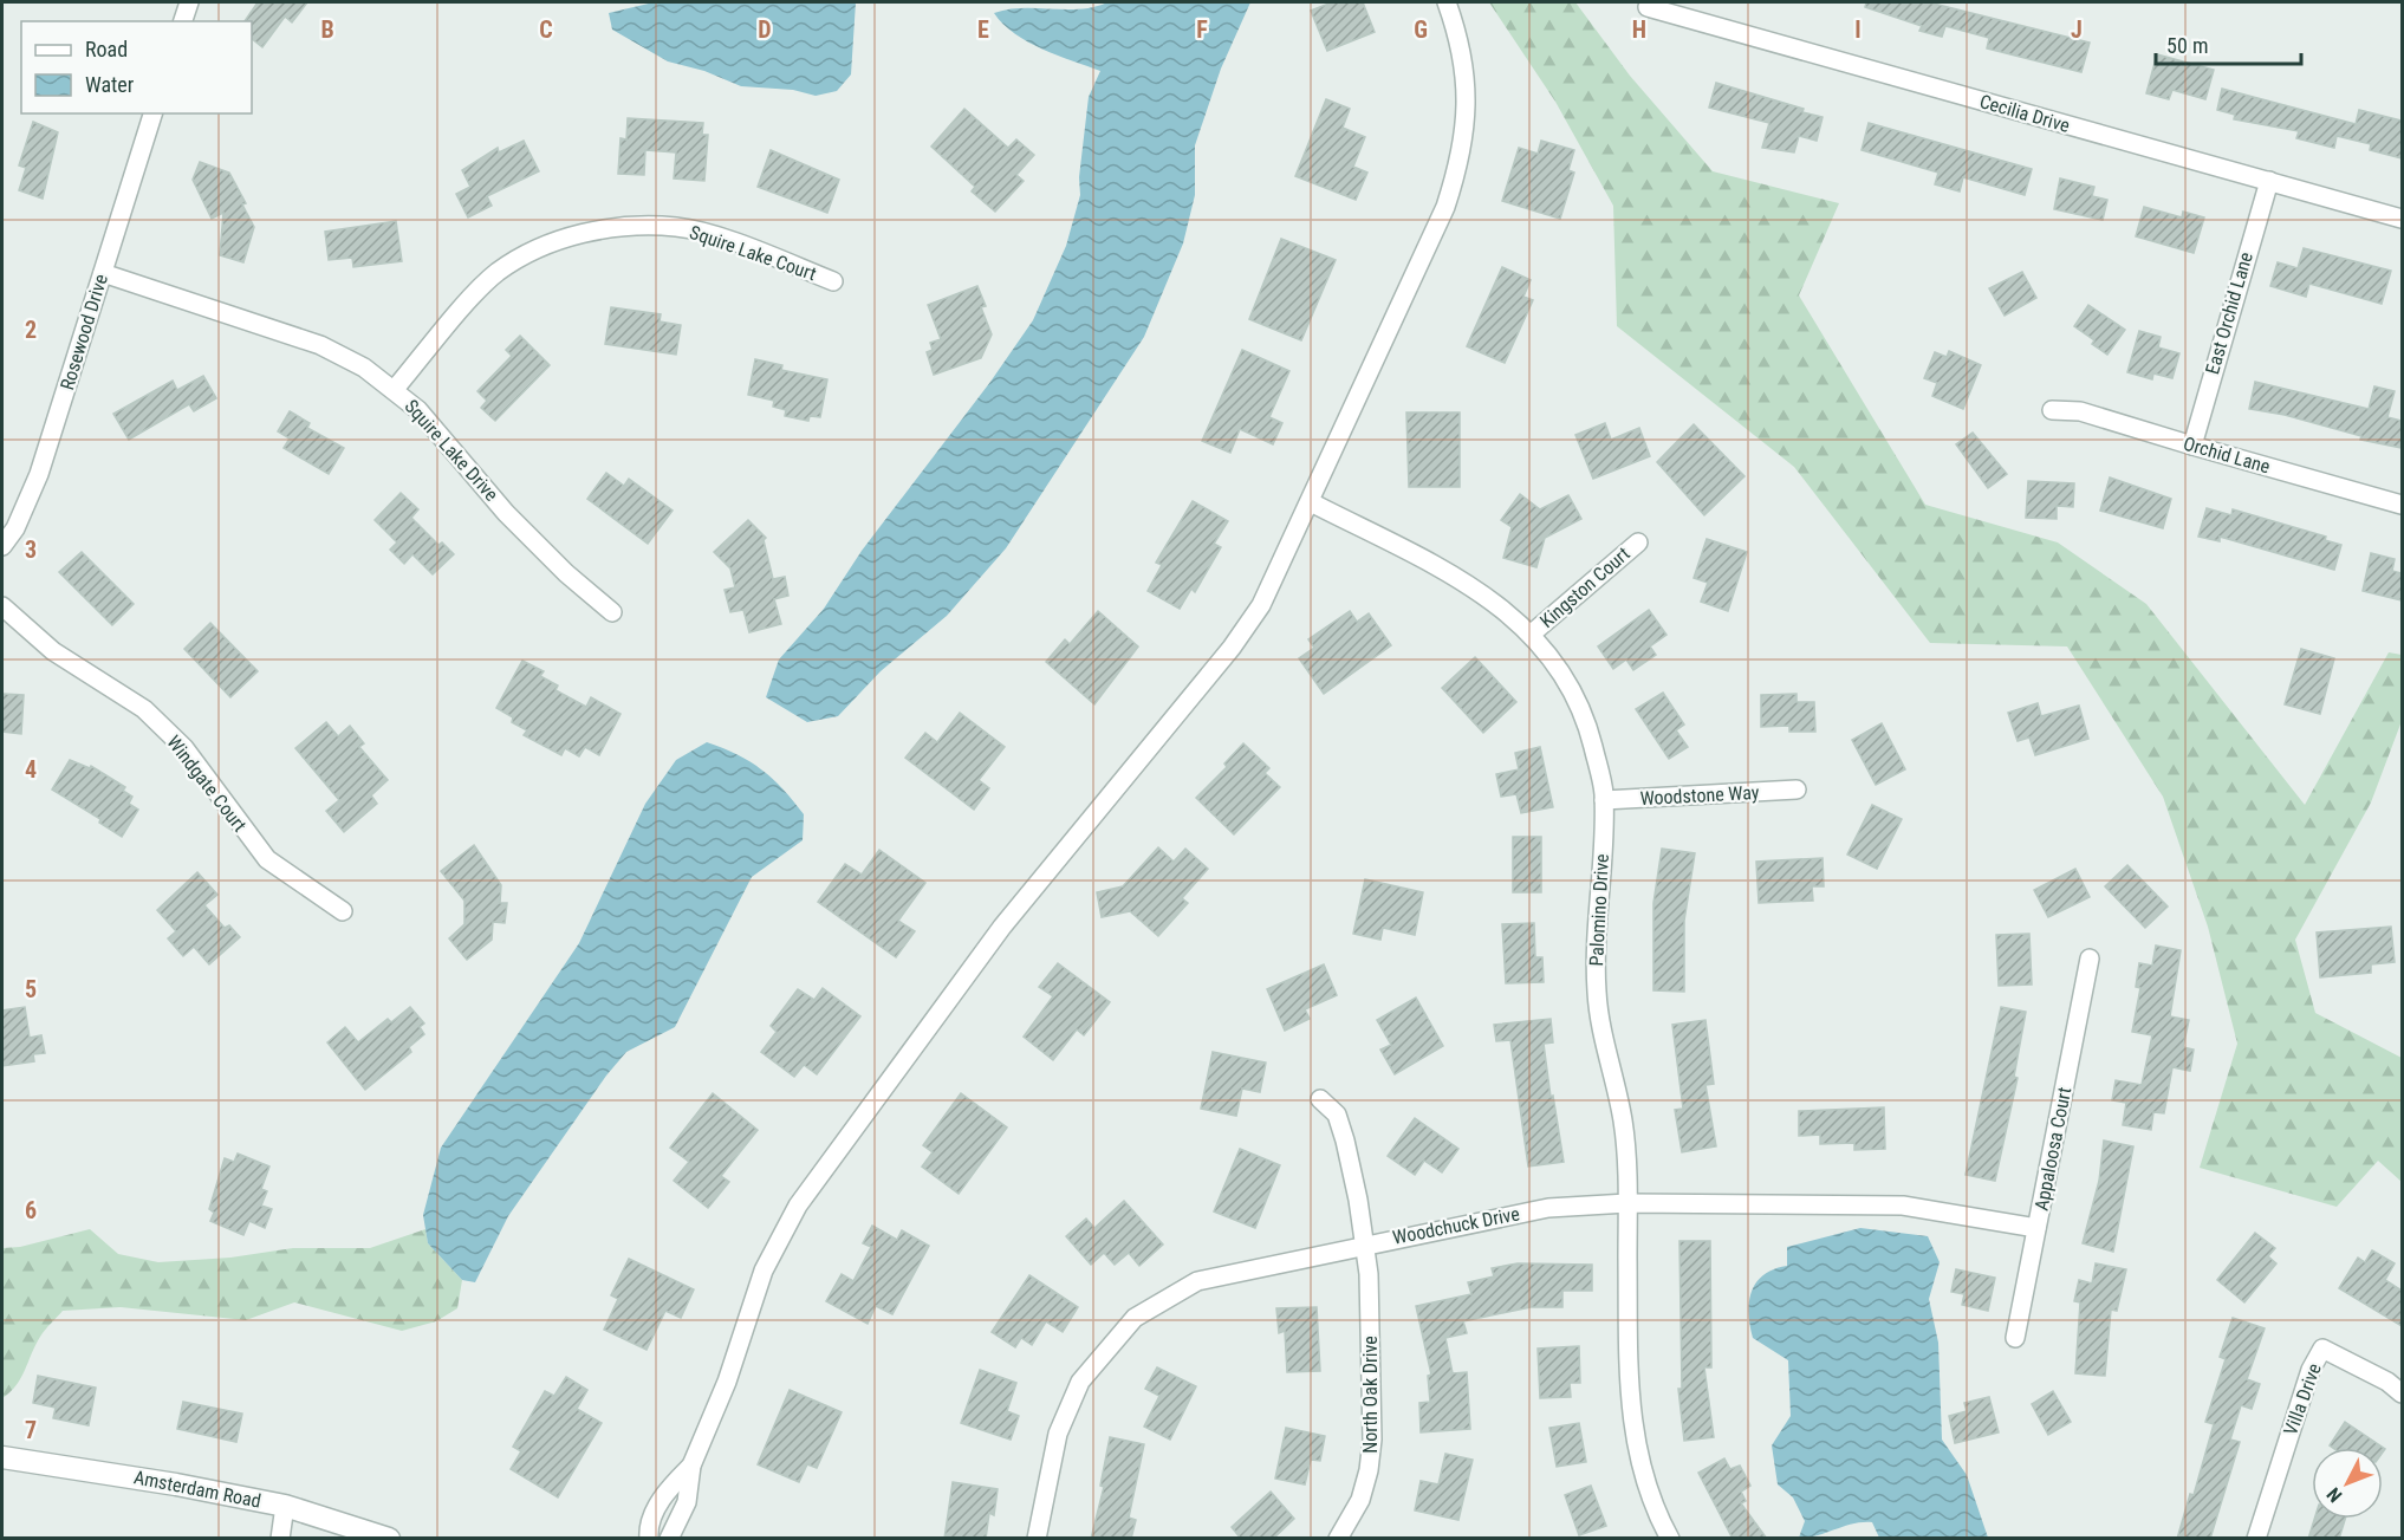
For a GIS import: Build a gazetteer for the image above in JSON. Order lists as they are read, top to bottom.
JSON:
{
  "streets": {
    "street": [
      "Cecilia Drive",
      "Squire Lake Court",
      "East Orchid Lane",
      "Rosewood Drive",
      "Squire Lake Drive",
      "Orchid Lane",
      "Kingston Court",
      "Windgate Court",
      "Woodstone Way",
      "Palomino Drive",
      "Appaloosa Court",
      "Woodchuck Drive",
      "North Oak Drive",
      "Villa Drive",
      "Amsterdam Road"
    ]
  },
  "crossings": [
    ["Cecilia Drive", "East Orchid Lane"],
    ["Squire Lake Court", "Squire Lake Drive"],
    ["East Orchid Lane", "Orchid Lane"],
    ["Rosewood Drive", "Squire Lake Drive"],
    ["Kingston Court", "Palomino Drive"],
    ["Woodstone Way", "Palomino Drive"],
    ["Palomino Drive", "Woodchuck Drive"],
    ["Appaloosa Court", "Woodchuck Drive"],
    ["Woodchuck Drive", "North Oak Drive"]
  ],
  "legend": ["Road", "Water"],
  "scale_bar": "50 m",
  "north": "bottom left",
  "grid": {
    "columns": [
      "B",
      "C",
      "D",
      "E",
      "F",
      "G",
      "H",
      "I",
      "J"
    ],
    "rows": [
      "2",
      "3",
      "4",
      "5",
      "6",
      "7"
    ]
  }
}
